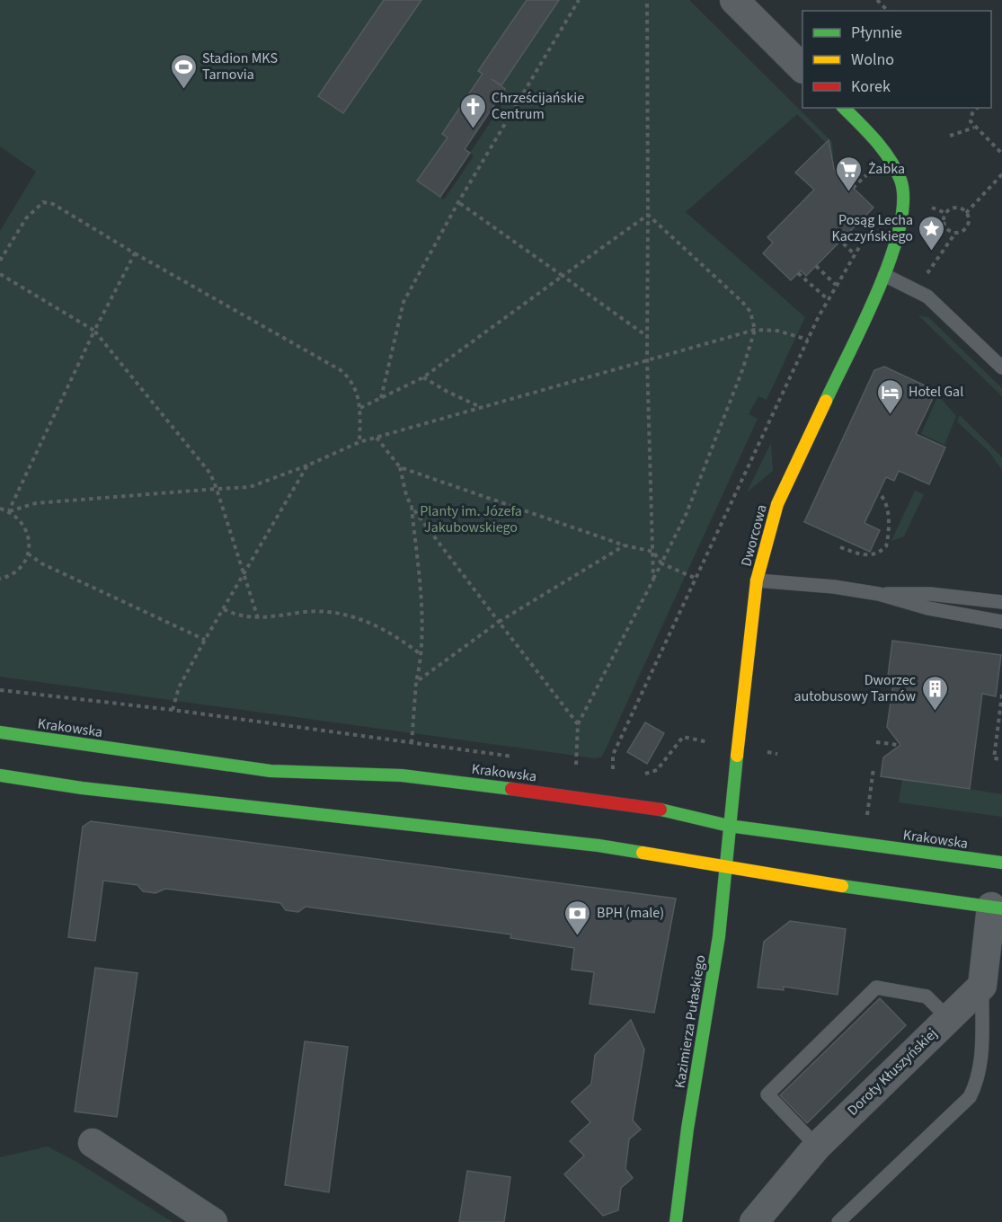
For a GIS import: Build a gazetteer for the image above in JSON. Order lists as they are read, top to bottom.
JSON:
{
  "streets": {
    "street": [
      "Dworcowa",
      "Krakowska",
      "Kazimierza Pułaskiego",
      "Doroty Kłuszyńskiej"
    ]
  },
  "crossings": [
    ["Dworcowa", "Krakowska"],
    ["Dworcowa", "Kazimierza Pułaskiego"],
    ["Krakowska", "Kazimierza Pułaskiego"]
  ],
  "parks": ["Planty im. Józefa Jakubowskiego"],
  "places": {
    "sports": ["Stadion MKS Tarnovia"],
    "church": ["Chrześcijańskie Centrum"],
    "supermarket": ["Żabka"],
    "place": ["Posąg Lecha Kaczyńskiego"],
    "hotel": ["Hotel Gal"],
    "building": ["Dworzec autobusowy Tarnów"],
    "bank": ["BPH (male)"]
  },
  "legend": ["Płynnie", "Wolno", "Korek"]
}
